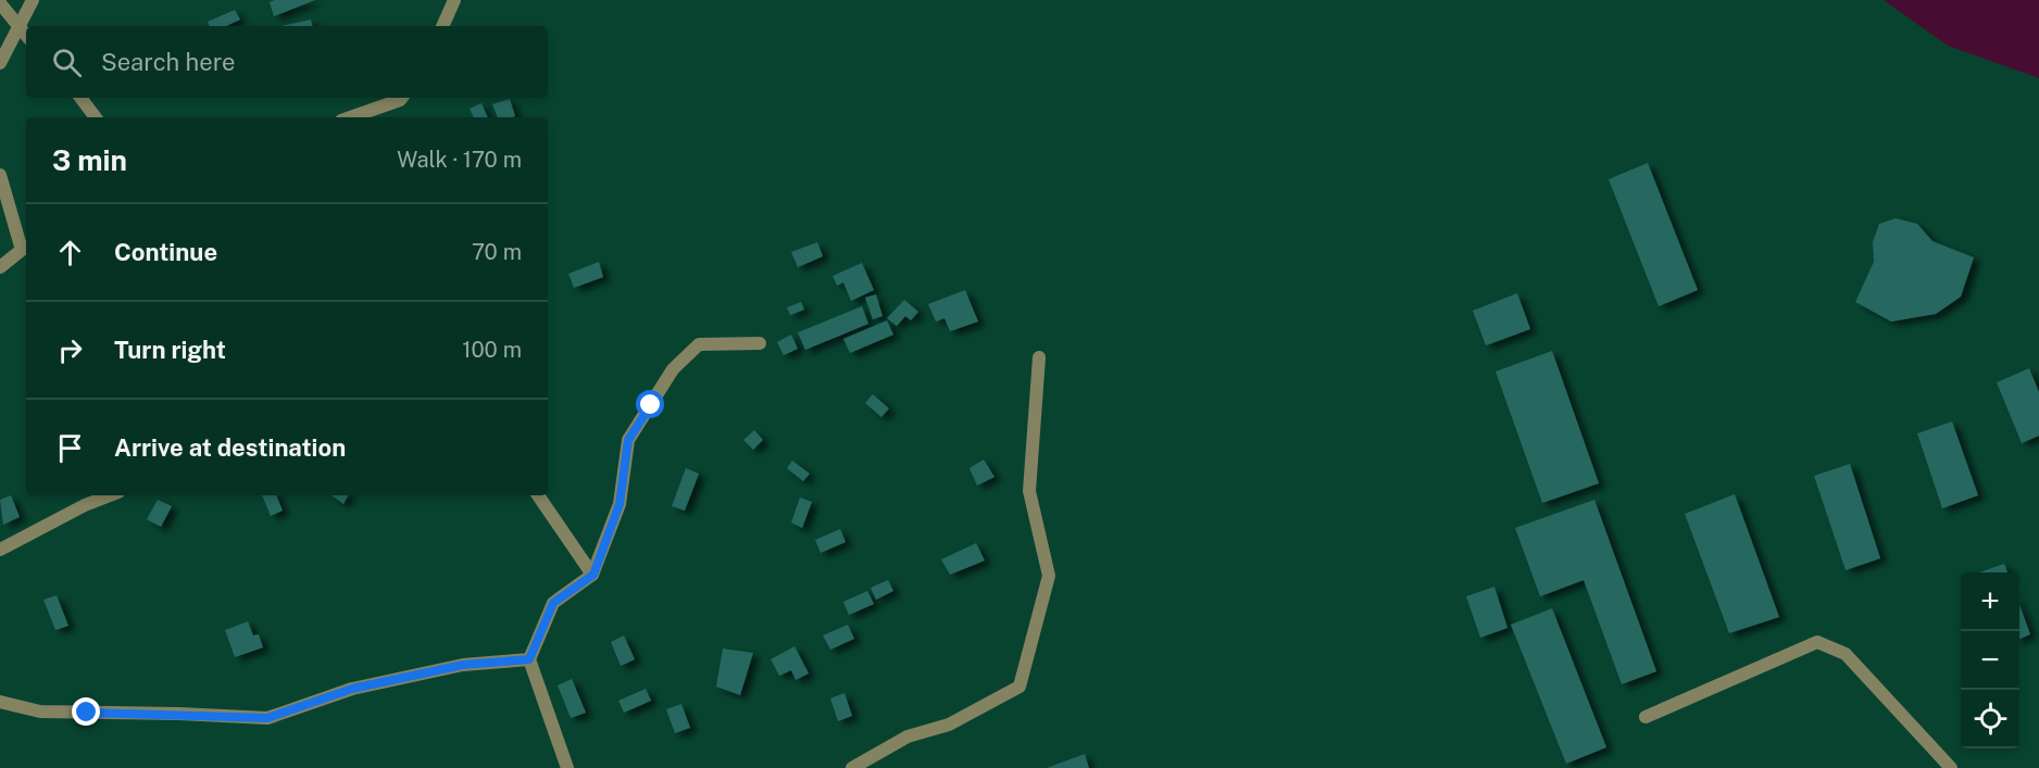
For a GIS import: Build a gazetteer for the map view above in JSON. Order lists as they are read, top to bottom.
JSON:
{
  "page": {
    "search": "Search here",
    "heading": ["3 min", "Walk · 170 m"],
    "list": [
      ["Continue", "70 m"],
      ["Turn right", "100 m"],
      "Arrive at destination"
    ],
    "map_buttons": ["+", "−"]
  }
}
